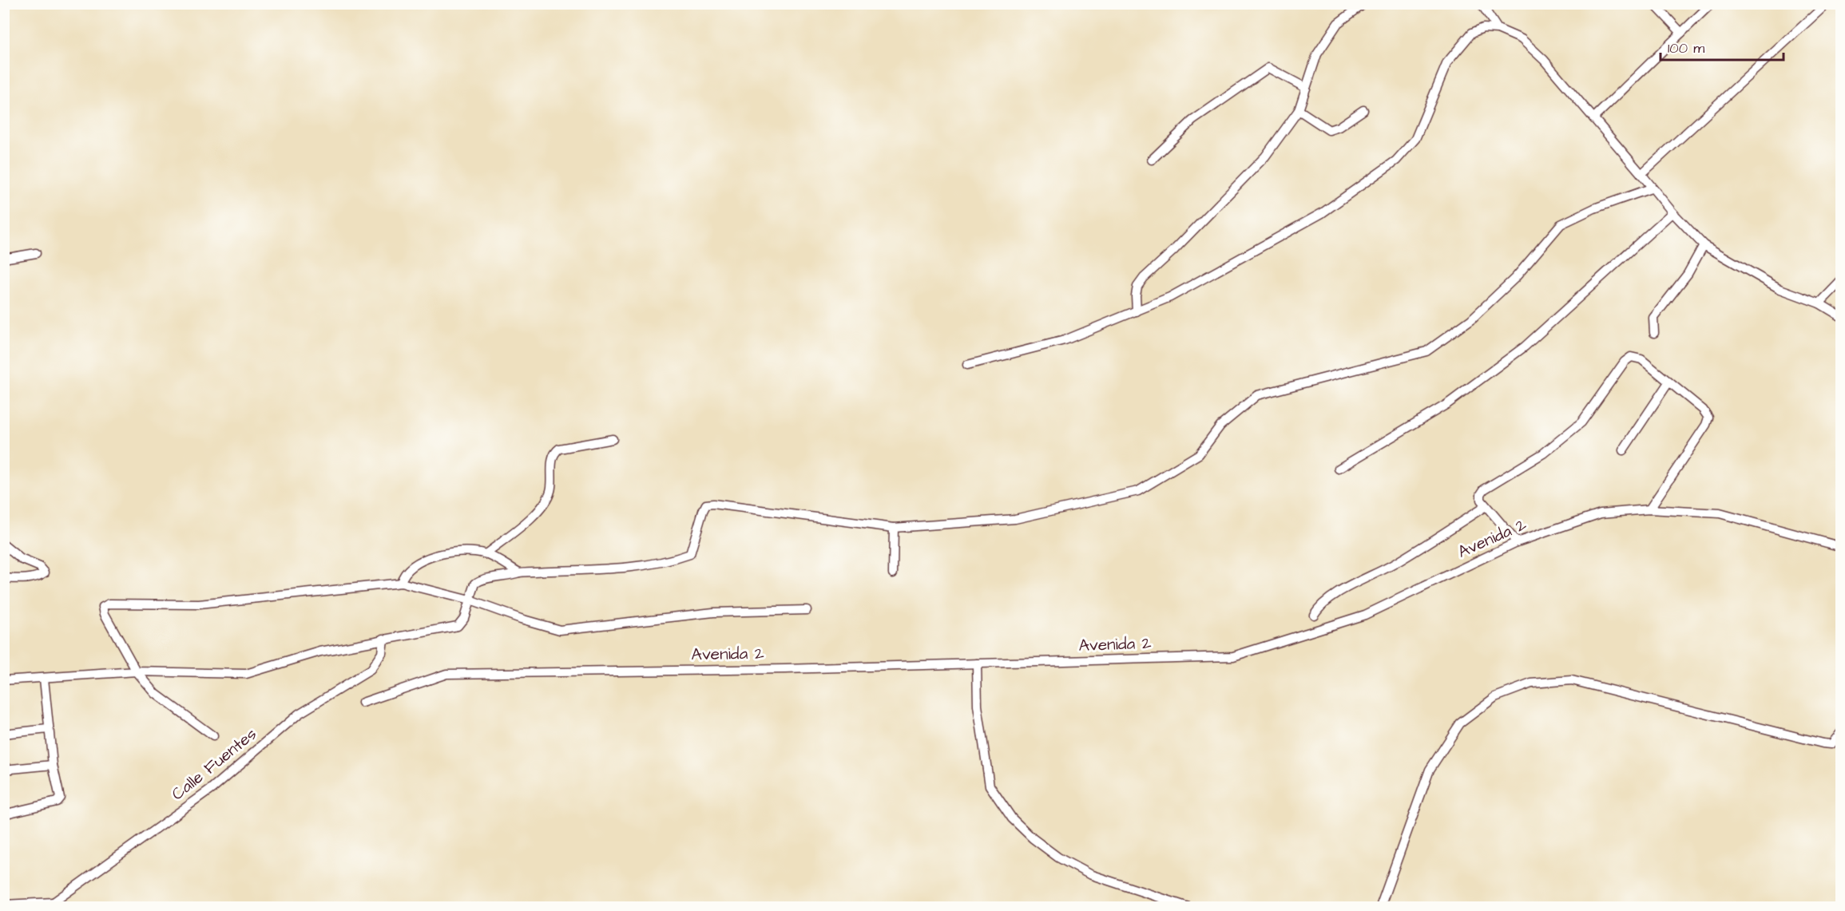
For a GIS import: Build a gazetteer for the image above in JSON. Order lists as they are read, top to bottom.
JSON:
{
  "streets": {
    "street": ["Avenida 2", "Calle Fuentes"]
  },
  "scale_bar": "100 m"
}
